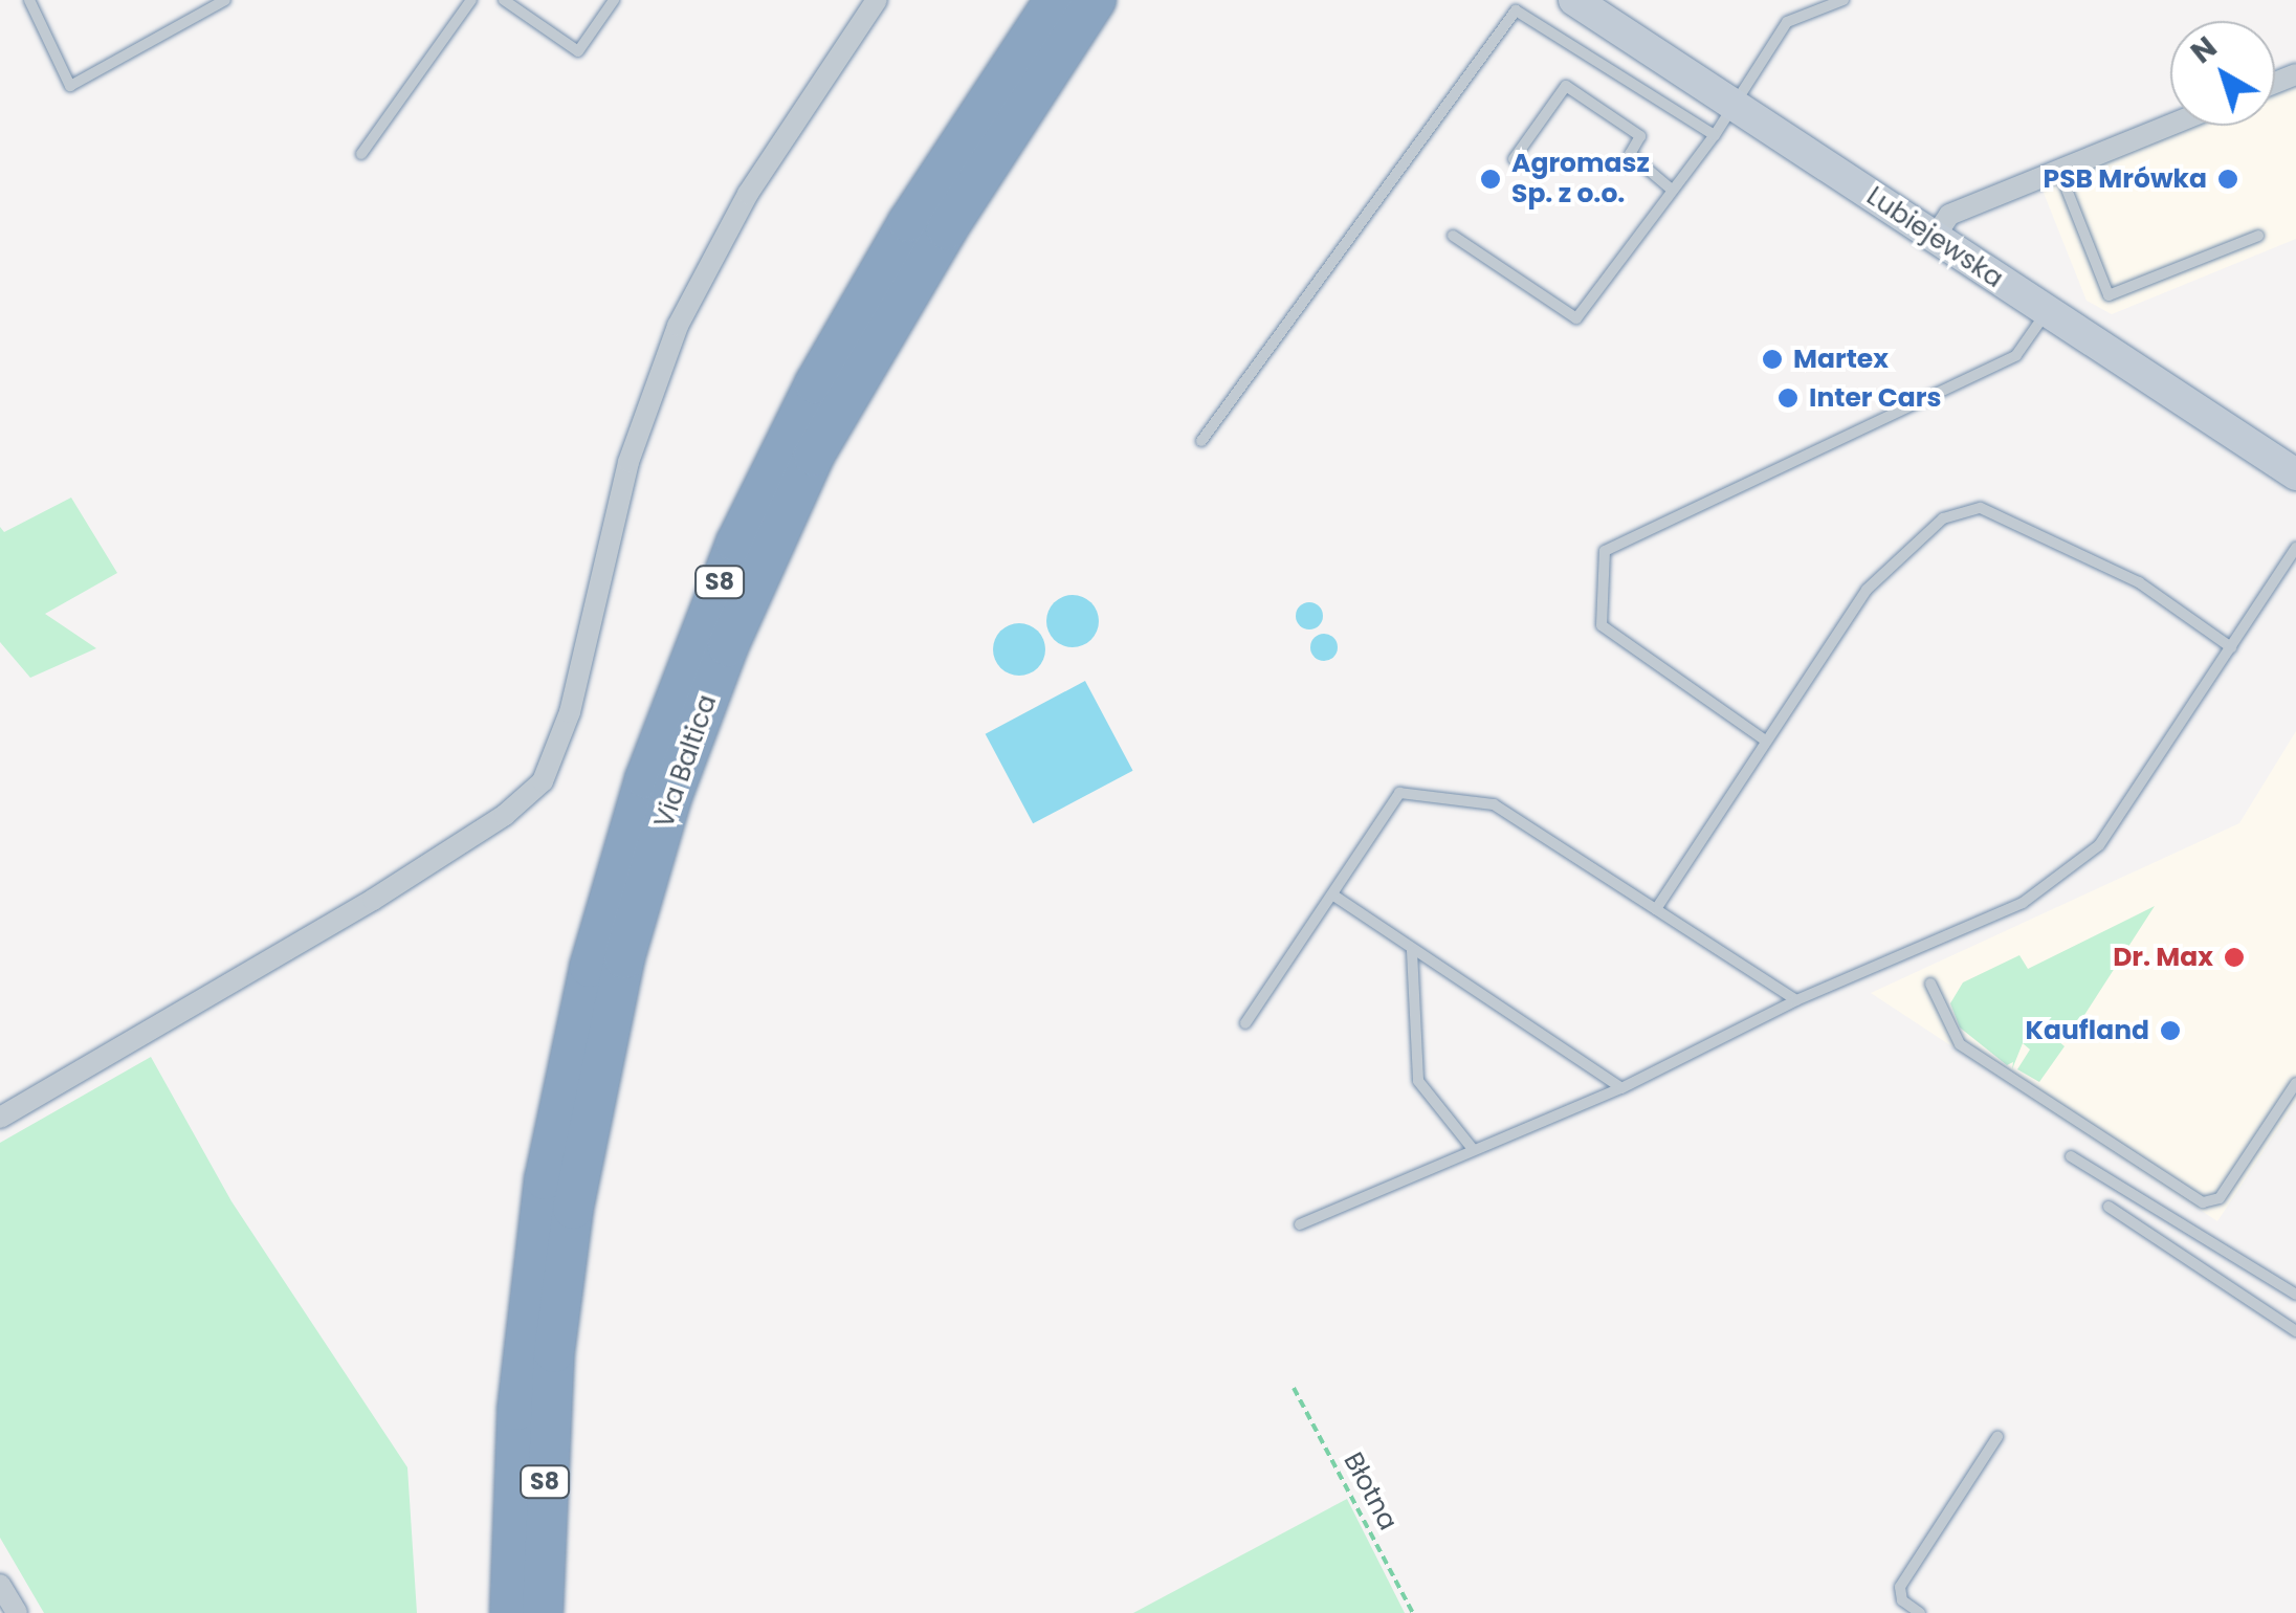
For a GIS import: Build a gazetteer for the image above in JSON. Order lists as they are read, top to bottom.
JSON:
{
  "streets": {
    "highway": ["S8", "Via Baltica"],
    "main road": ["Lubiejewska"],
    "path": ["Błotna"]
  },
  "places": [
    "Agromasz Sp. z o.o.",
    "PSB Mrówka",
    "Martex",
    "Inter Cars",
    "Dr. Max",
    "Kaufland"
  ],
  "north": "top left"
}
